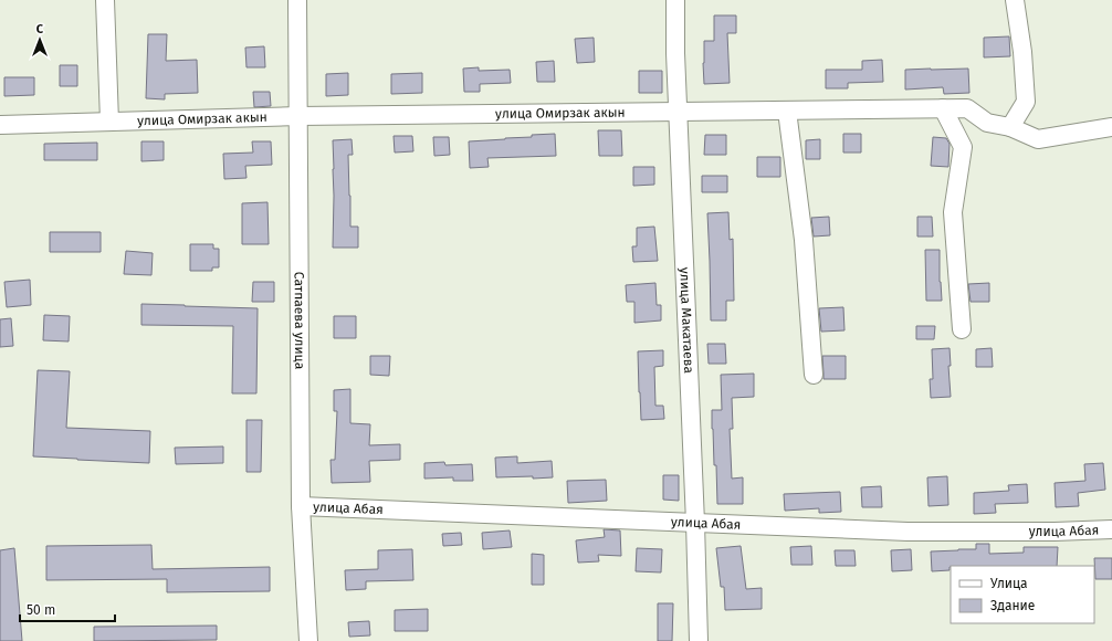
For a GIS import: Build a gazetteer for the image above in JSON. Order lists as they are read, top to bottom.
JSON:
{
  "streets": {
    "street": [
      "улица Омирзак акын",
      "Сатпаева улица",
      "улица Макатаева",
      "улица Абая"
    ]
  },
  "crossings": [
    ["улица Омирзак акын", "Сатпаева улица"],
    ["улица Омирзак акын", "улица Макатаева"],
    ["Сатпаева улица", "улица Абая"],
    ["улица Макатаева", "улица Абая"]
  ],
  "legend": ["Улица", "Здание"],
  "scale_bar": "50 m",
  "north": "top"
}
